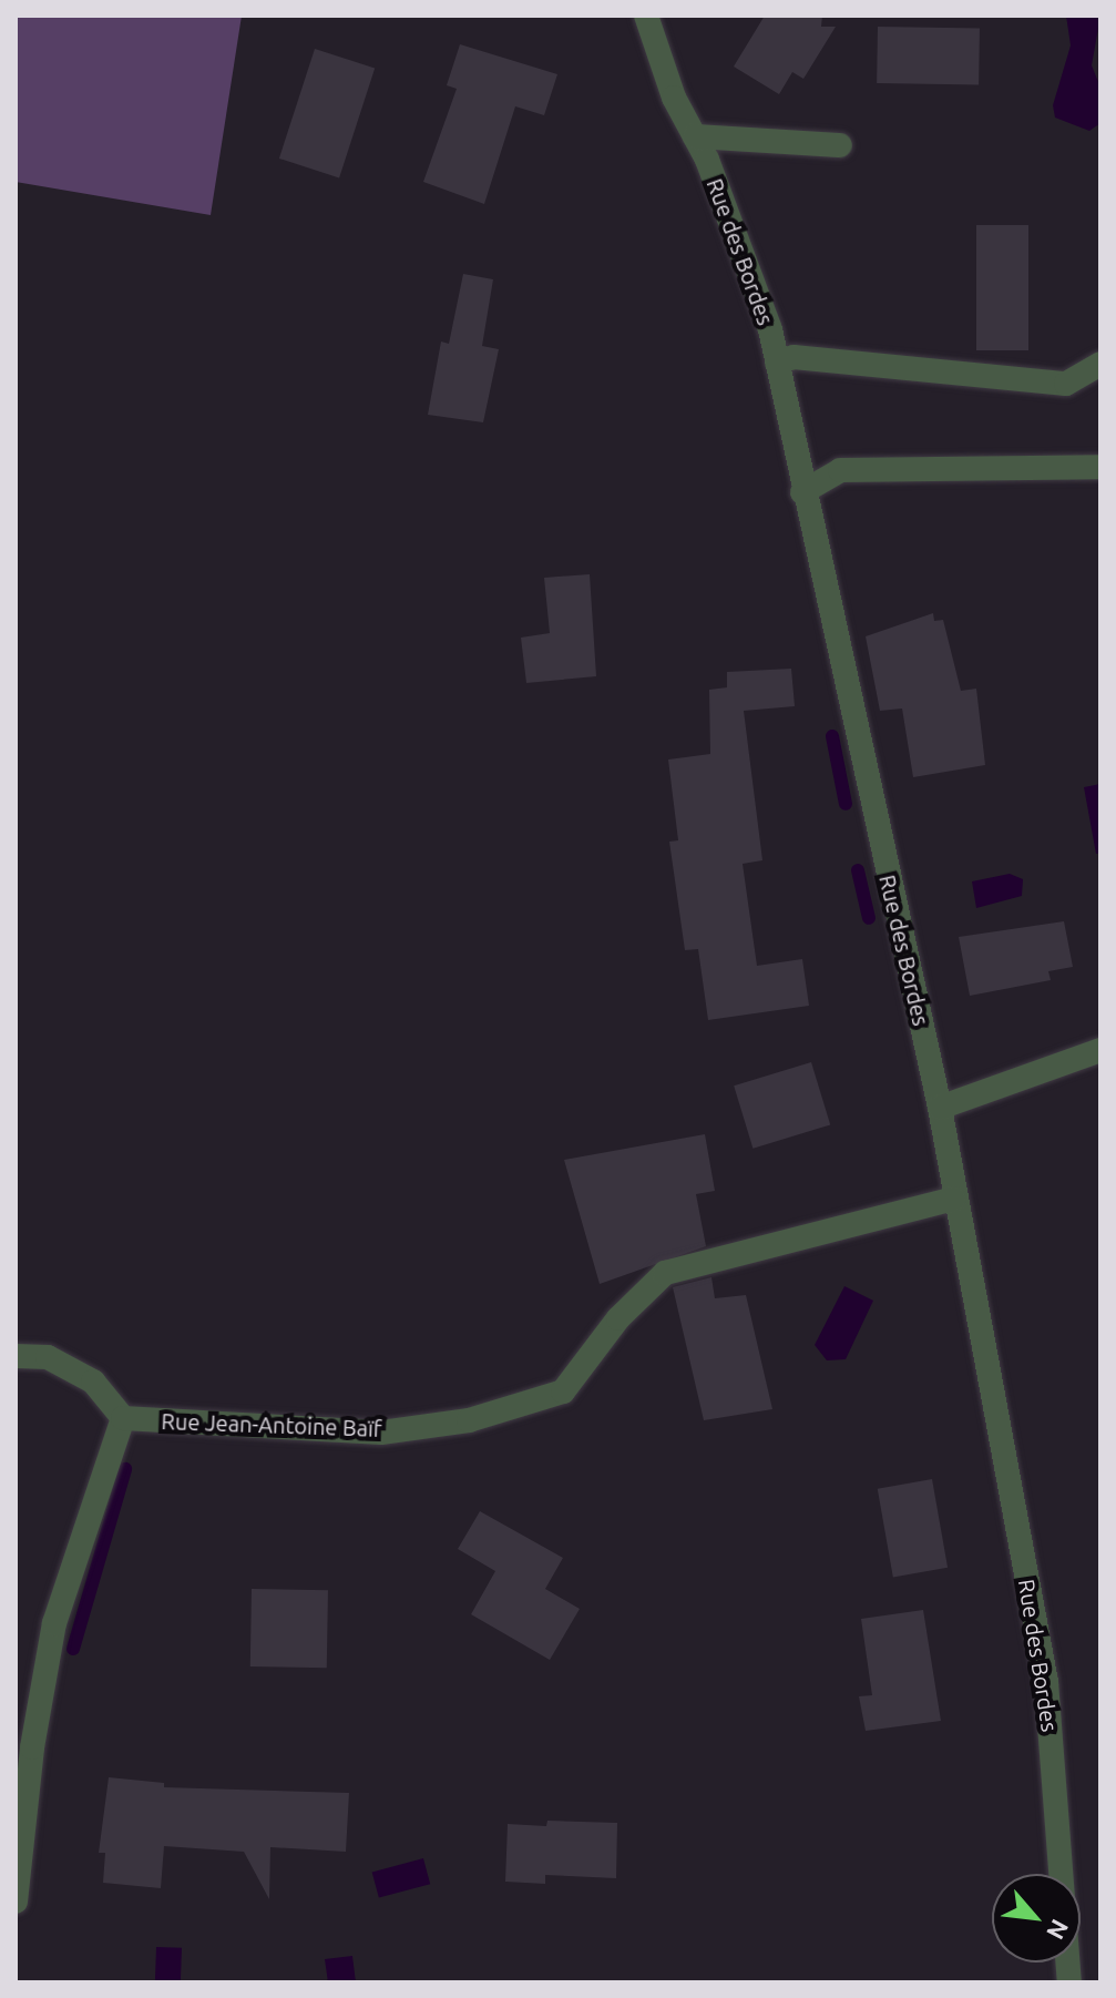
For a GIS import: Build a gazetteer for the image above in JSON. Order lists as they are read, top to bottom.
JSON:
{
  "streets": {
    "street": ["Rue des Bordes", "Rue Jean-Antoine Baïf"]
  },
  "crossings": [
    ["Rue des Bordes", "Rue Jean-Antoine Baïf"]
  ],
  "north": "bottom right"
}
